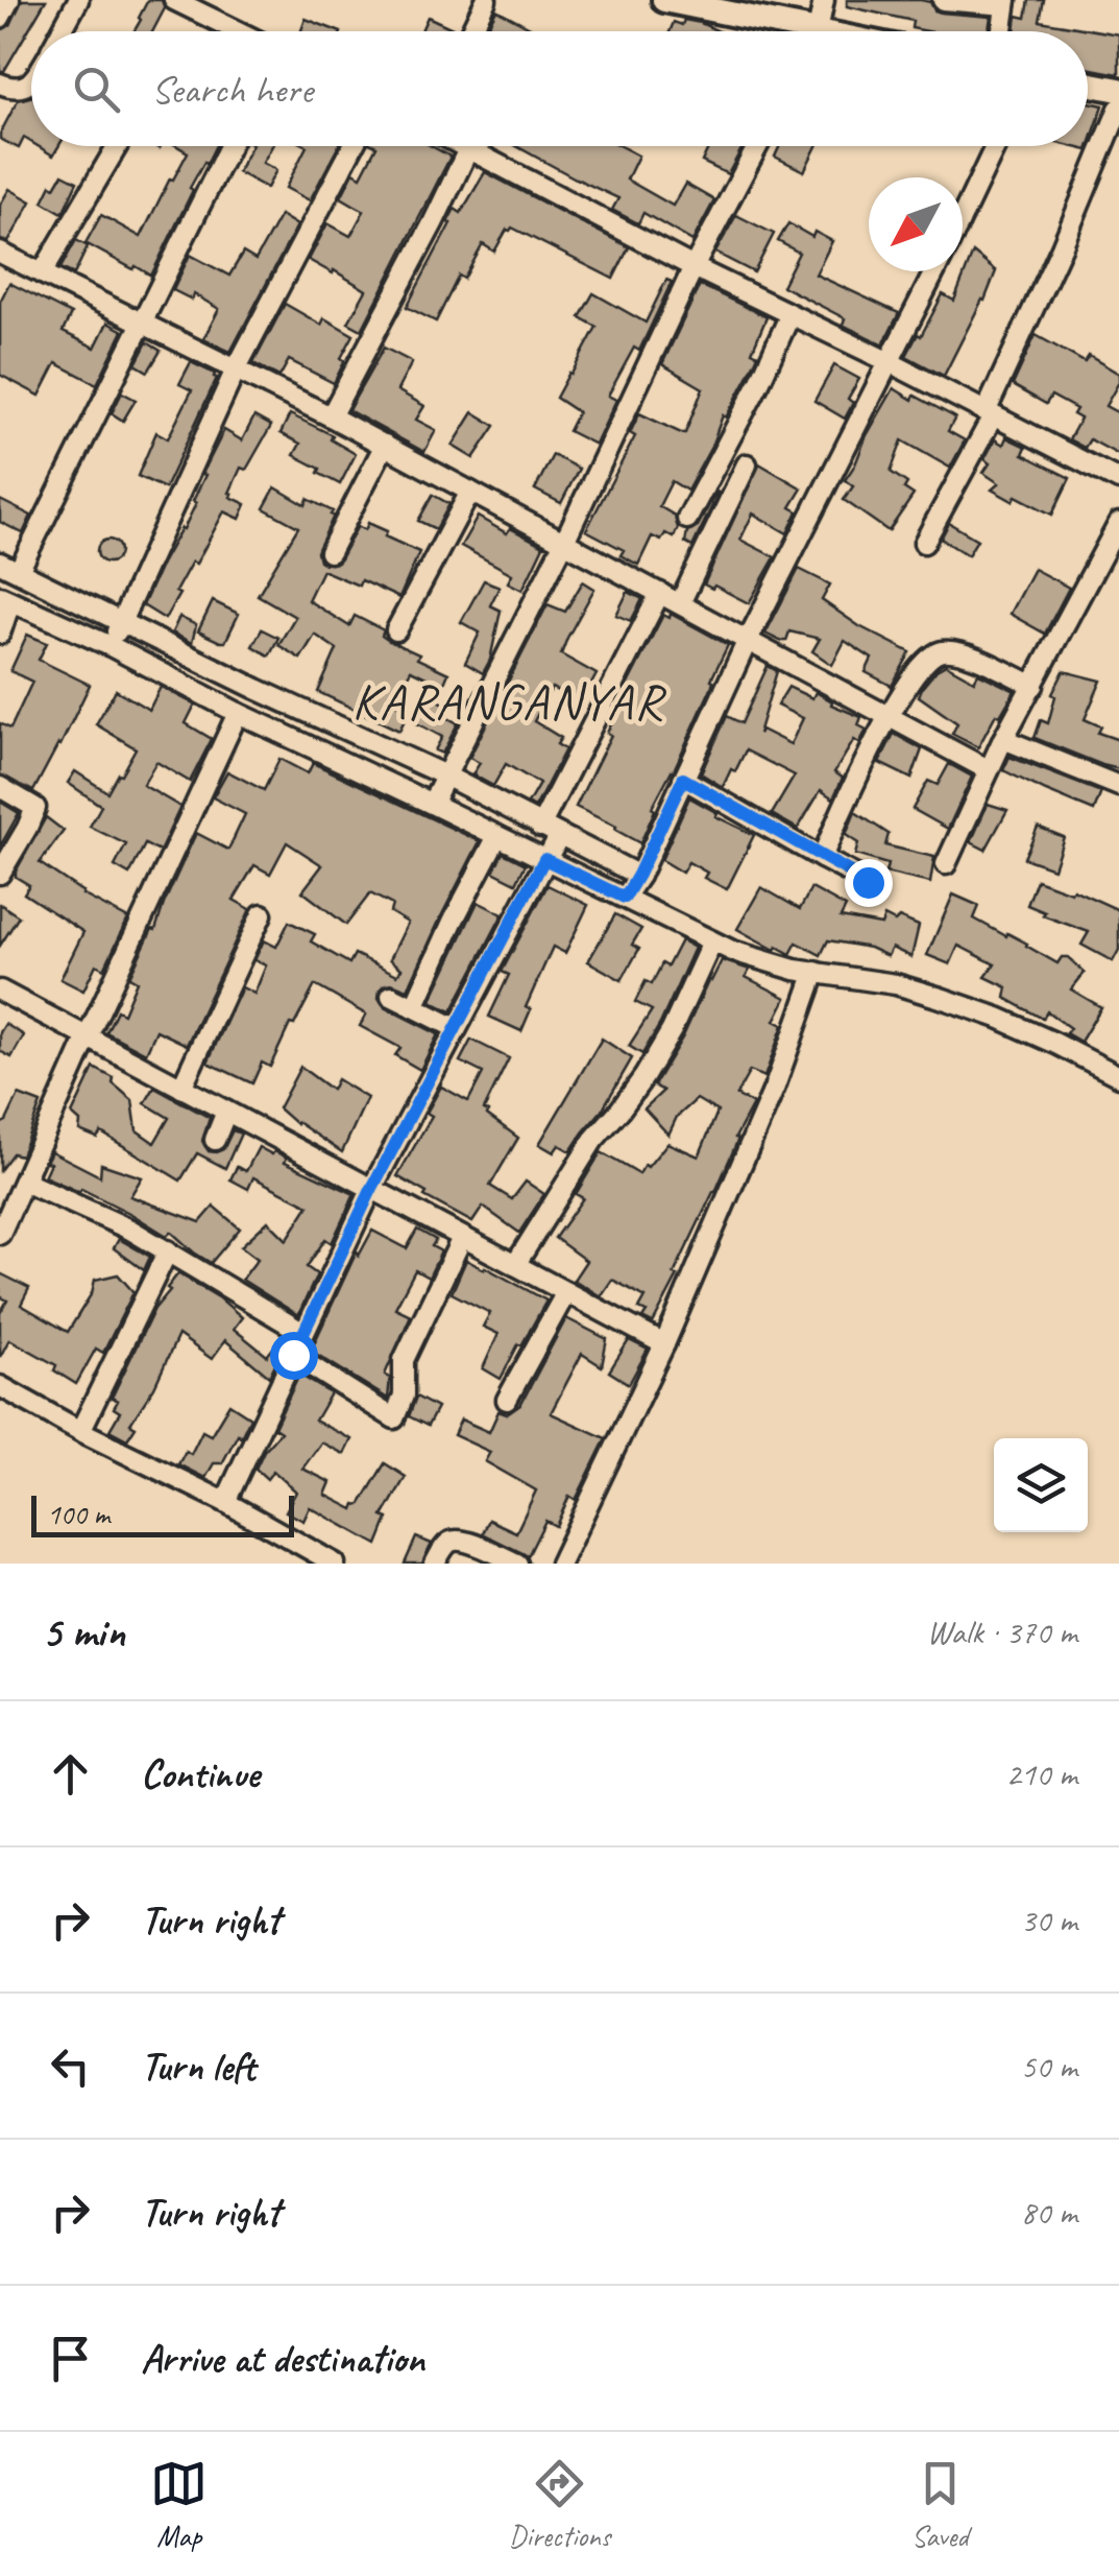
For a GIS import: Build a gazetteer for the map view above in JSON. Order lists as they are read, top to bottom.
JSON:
{
  "districts": ["KARANGANYAR"],
  "scale_bar": "100 m",
  "north": "bottom left",
  "page": {
    "search": "Search here",
    "scale": "100 m",
    "heading": ["5 min", "Walk · 370 m"],
    "list": [
      ["Continue", "210 m"],
      ["Turn right", "30 m"],
      ["Turn left", "50 m"],
      ["Turn right", "80 m"],
      "Arrive at destination"
    ],
    "nav": ["Map", "Directions", "Saved"]
  }
}
